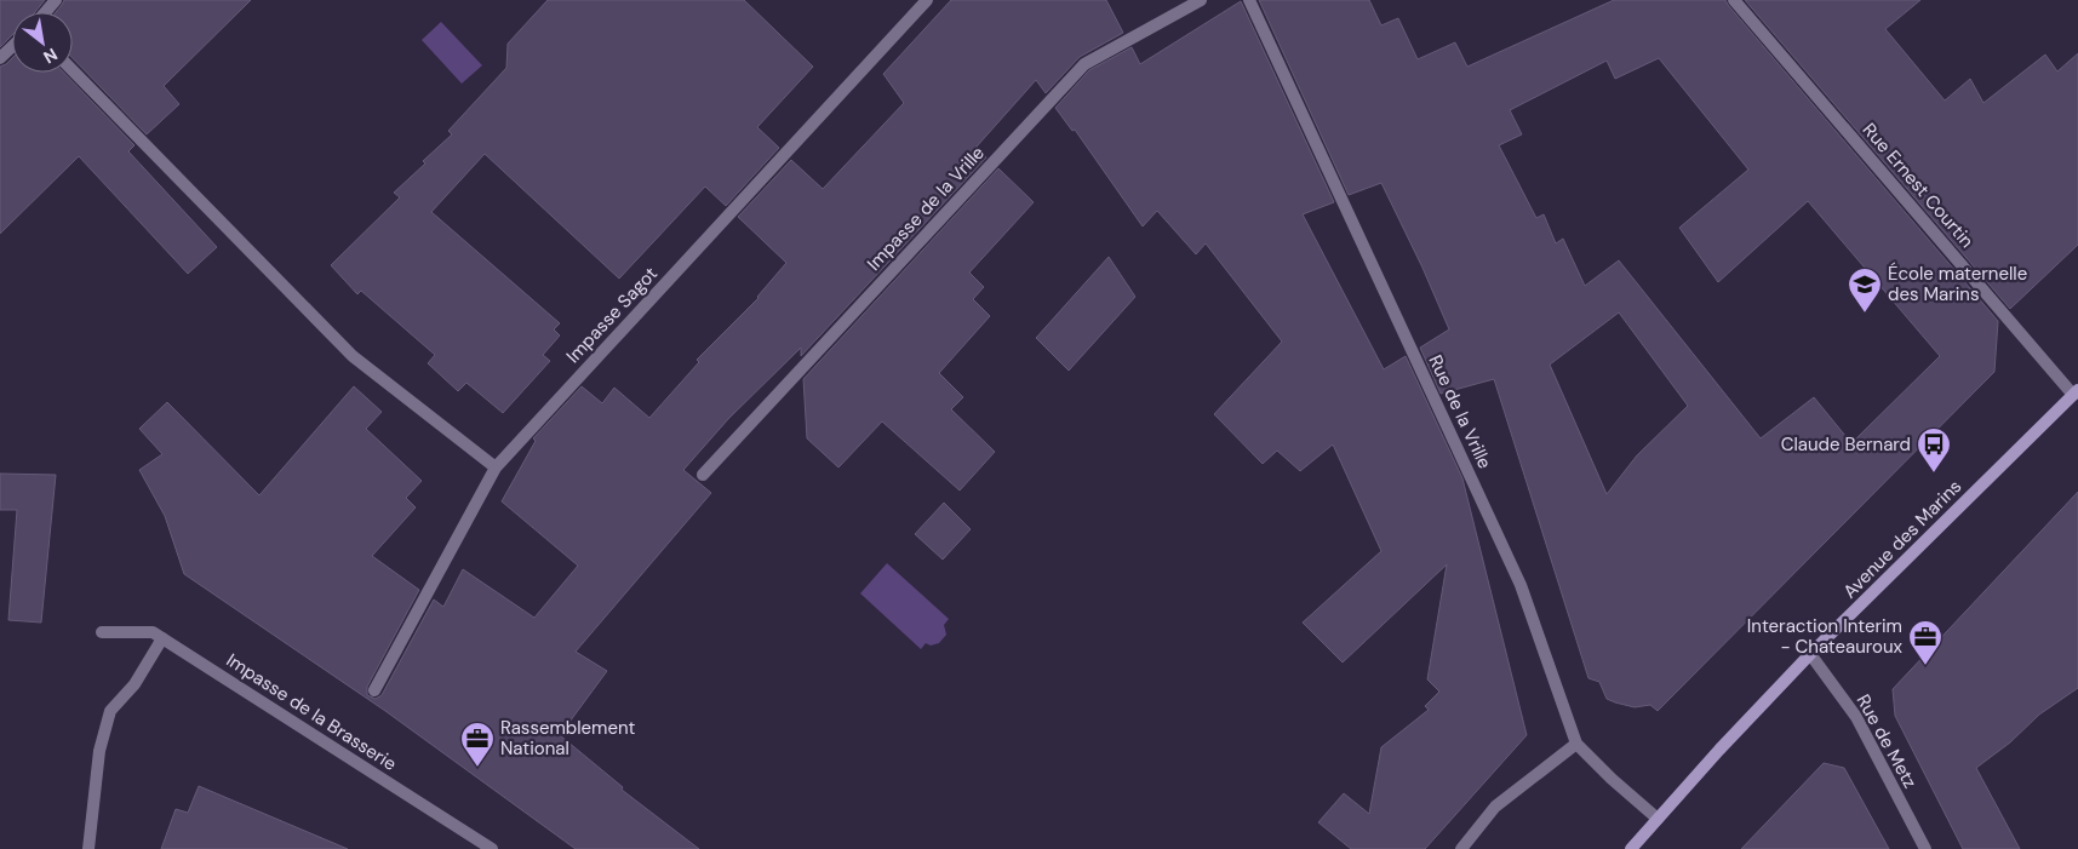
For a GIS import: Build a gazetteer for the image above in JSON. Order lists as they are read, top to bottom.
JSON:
{
  "streets": {
    "main road": ["Avenue des Marins"],
    "street": [
      "Rue Ernest Courtin",
      "Impasse de la Vrille",
      "Impasse Sagot",
      "Rue de la Vrille",
      "Impasse de la Brasserie",
      "Rue de Metz"
    ]
  },
  "crossings": [
    ["Rue Ernest Courtin", "Avenue des Marins"],
    ["Rue de la Vrille", "Avenue des Marins"],
    ["Avenue des Marins", "Rue de Metz"]
  ],
  "places": {
    "school or university": ["École maternelle des Marins"],
    "bus stop": ["Claude Bernard"],
    "office": ["Interaction Interim - Chateauroux", "Rassemblement National"]
  },
  "north": "bottom right"
}
